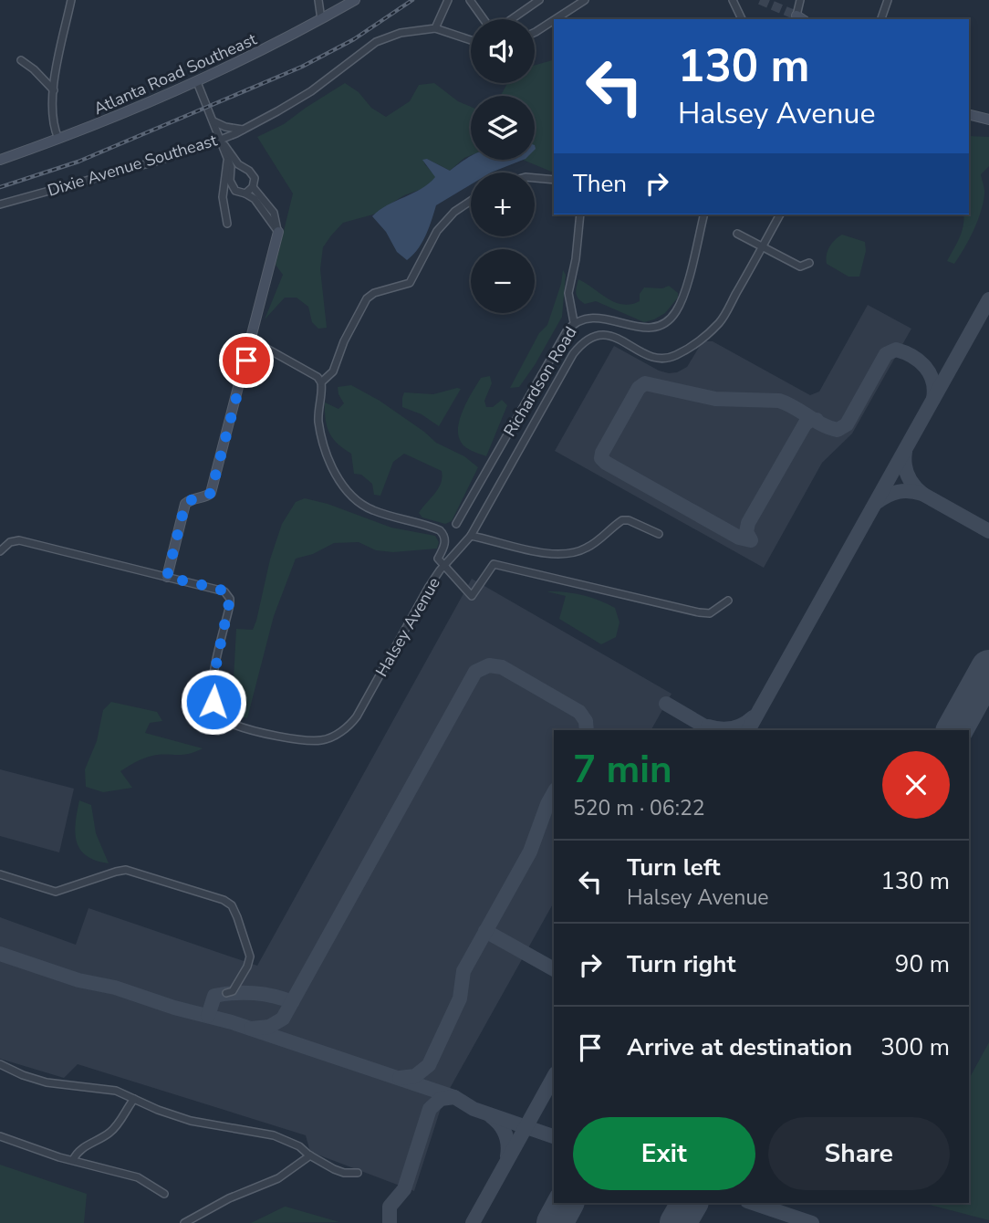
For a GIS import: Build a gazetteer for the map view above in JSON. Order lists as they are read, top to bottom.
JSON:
{
  "streets": {
    "street": [
      "Atlanta Road Southeast",
      "Dixie Avenue Southeast",
      "Richardson Road",
      "Halsey Avenue"
    ]
  },
  "page": {
    "map_buttons": ["+", "−"],
    "turn": ["130 m", "Halsey Avenue"],
    "then": "Then",
    "heading": ["7 min", "520 m · 06:22"],
    "list": [
      {
        "name": "Turn left",
        "note": "Halsey Avenue",
        "value": "130 m"
      },
      {
        "name": "Turn right",
        "value": "90 m"
      },
      {
        "name": "Arrive at destination",
        "value": "300 m"
      }
    ],
    "buttons": ["Exit", "Share"]
  }
}
